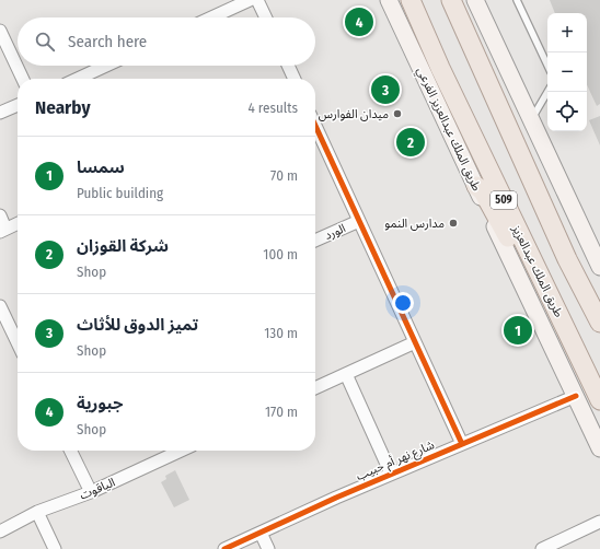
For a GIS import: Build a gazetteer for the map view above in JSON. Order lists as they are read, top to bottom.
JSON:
{
  "streets": {
    "main road": ["طريق الملك عبدالعزيز الفرعي", "509", "طريق الملك عبدالعزيز"],
    "street": ["الورد", "شارع نهر أم حبيب", "الياقوت"]
  },
  "crossings": [
    ["طريق الملك عبدالعزيز الفرعي", "شارع نهر أم حبيب"]
  ],
  "places": ["ميدان الفوارس", "مدارس النمو"],
  "page": {
    "pins": [
      "4",
      "3",
      "2",
      "1"
    ],
    "map_buttons": ["+", "−"],
    "search": "Search here",
    "heading": ["Nearby", "4 results"],
    "list": [
      {
        "mark": "1",
        "name": "سمسا",
        "note": "Public building",
        "value": "70 m"
      },
      {
        "mark": "2",
        "name": "شركة القوزان",
        "note": "Shop",
        "value": "100 m"
      },
      {
        "mark": "3",
        "name": "تميز الدوق للأثاث",
        "note": "Shop",
        "value": "130 m"
      },
      {
        "mark": "4",
        "name": "جبورية",
        "note": "Shop",
        "value": "170 m"
      }
    ]
  }
}
